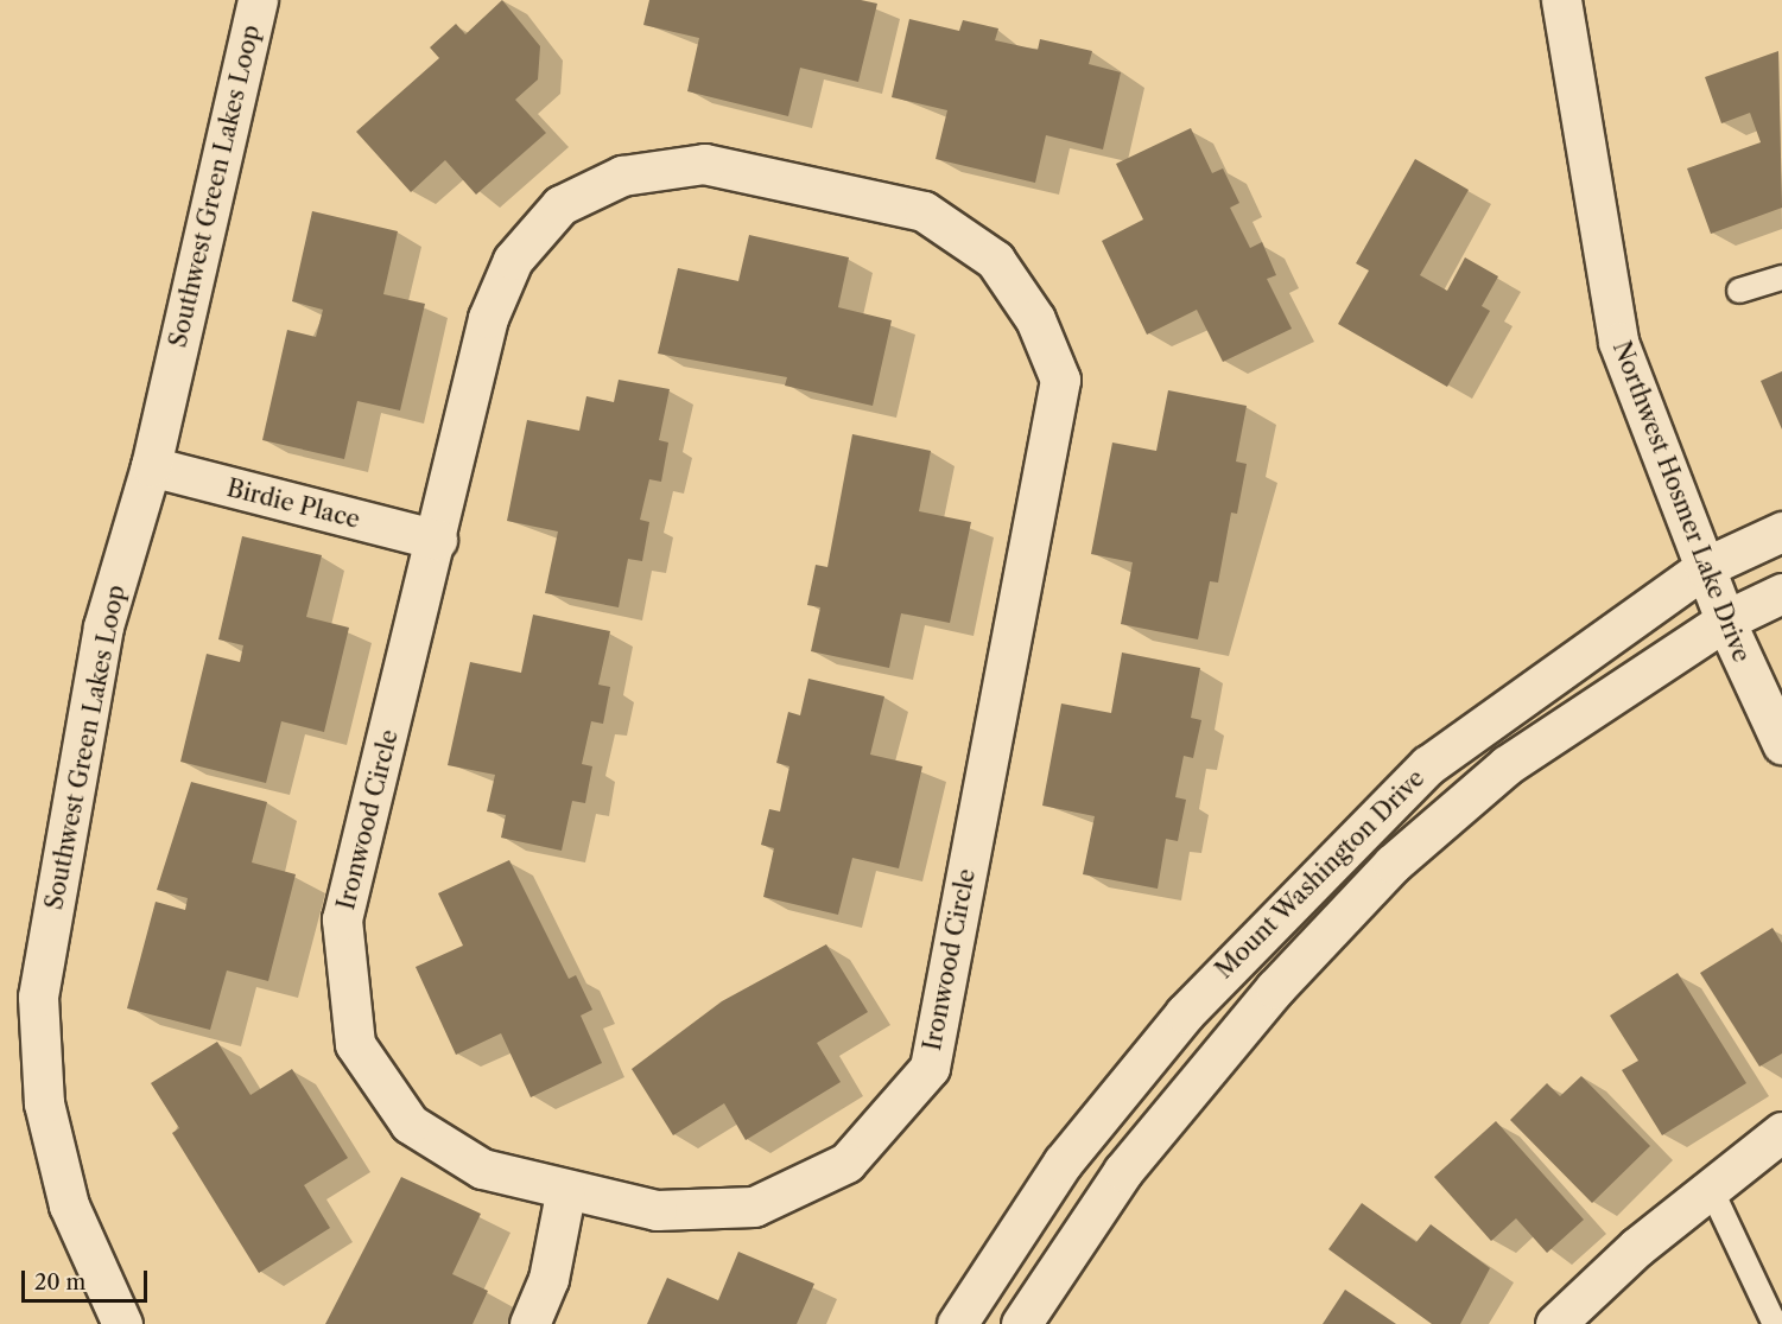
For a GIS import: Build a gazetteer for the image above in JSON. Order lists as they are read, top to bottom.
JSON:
{
  "streets": {
    "street": [
      "Southwest Green Lakes Loop",
      "Northwest Hosmer Lake Drive",
      "Birdie Place",
      "Ironwood Circle",
      "Mount Washington Drive"
    ]
  },
  "crossings": [
    ["Southwest Green Lakes Loop", "Birdie Place"],
    ["Northwest Hosmer Lake Drive", "Mount Washington Drive"],
    ["Birdie Place", "Ironwood Circle"]
  ],
  "scale_bar": "20 m"
}
